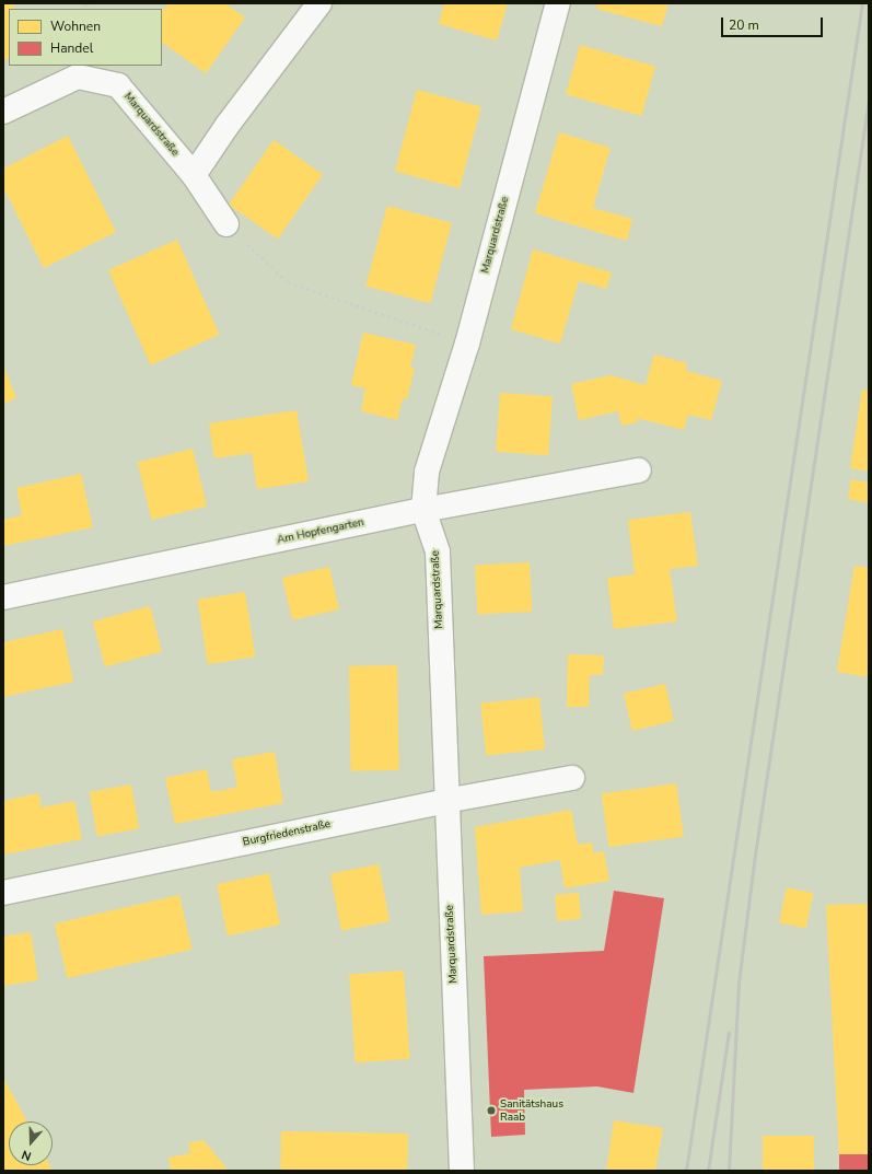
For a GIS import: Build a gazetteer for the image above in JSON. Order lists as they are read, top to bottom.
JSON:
{
  "streets": {
    "street": ["Marquardstraße", "Am Hopfengarten", "Burgfriedenstraße"]
  },
  "crossings": [
    ["Marquardstraße", "Am Hopfengarten"],
    ["Marquardstraße", "Burgfriedenstraße"]
  ],
  "places": ["Sanitätshaus Raab"],
  "legend": ["Wohnen", "Handel"],
  "scale_bar": "20 m",
  "north": "bottom"
}
